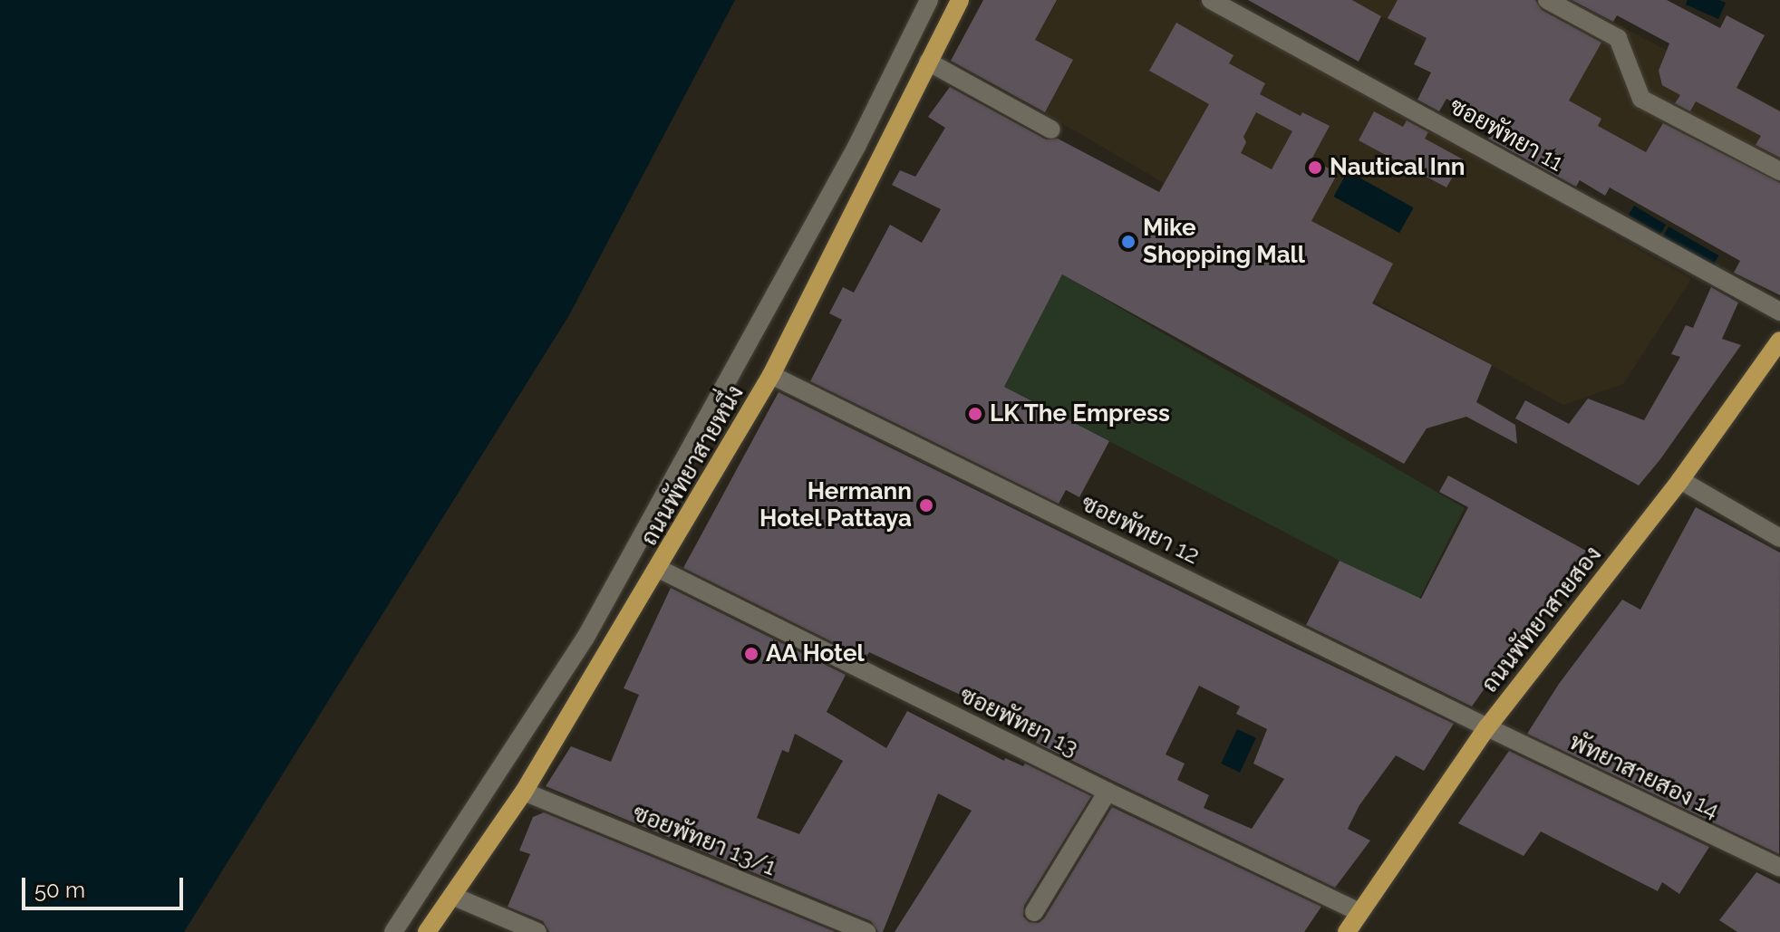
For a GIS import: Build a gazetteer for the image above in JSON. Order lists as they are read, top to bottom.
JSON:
{
  "streets": {
    "main road": ["ถนนพัทยาสายหนึ่ง", "ถนนพัทยาสายสอง"],
    "street": [
      "ซอยพัทยา 11",
      "ซอยพัทยา 12",
      "ซอยพัทยา 13",
      "พัทยาสายสอง 14",
      "ซอยพัทยา 13/1"
    ]
  },
  "crossings": [
    ["ถนนพัทยาสายหนึ่ง", "ซอยพัทยา 12"],
    ["ถนนพัทยาสายหนึ่ง", "ซอยพัทยา 13"],
    ["ถนนพัทยาสายหนึ่ง", "ซอยพัทยา 13/1"],
    ["ซอยพัทยา 12", "ถนนพัทยาสายสอง"],
    ["ซอยพัทยา 12", "พัทยาสายสอง 14"],
    ["ถนนพัทยาสายสอง", "ซอยพัทยา 13"],
    ["ถนนพัทยาสายสอง", "พัทยาสายสอง 14"]
  ],
  "places": [
    "Nautical Inn",
    "Mike Shopping Mall",
    "LK The Empress",
    "Hermann Hotel Pattaya",
    "AA Hotel"
  ],
  "scale_bar": "50 m"
}
